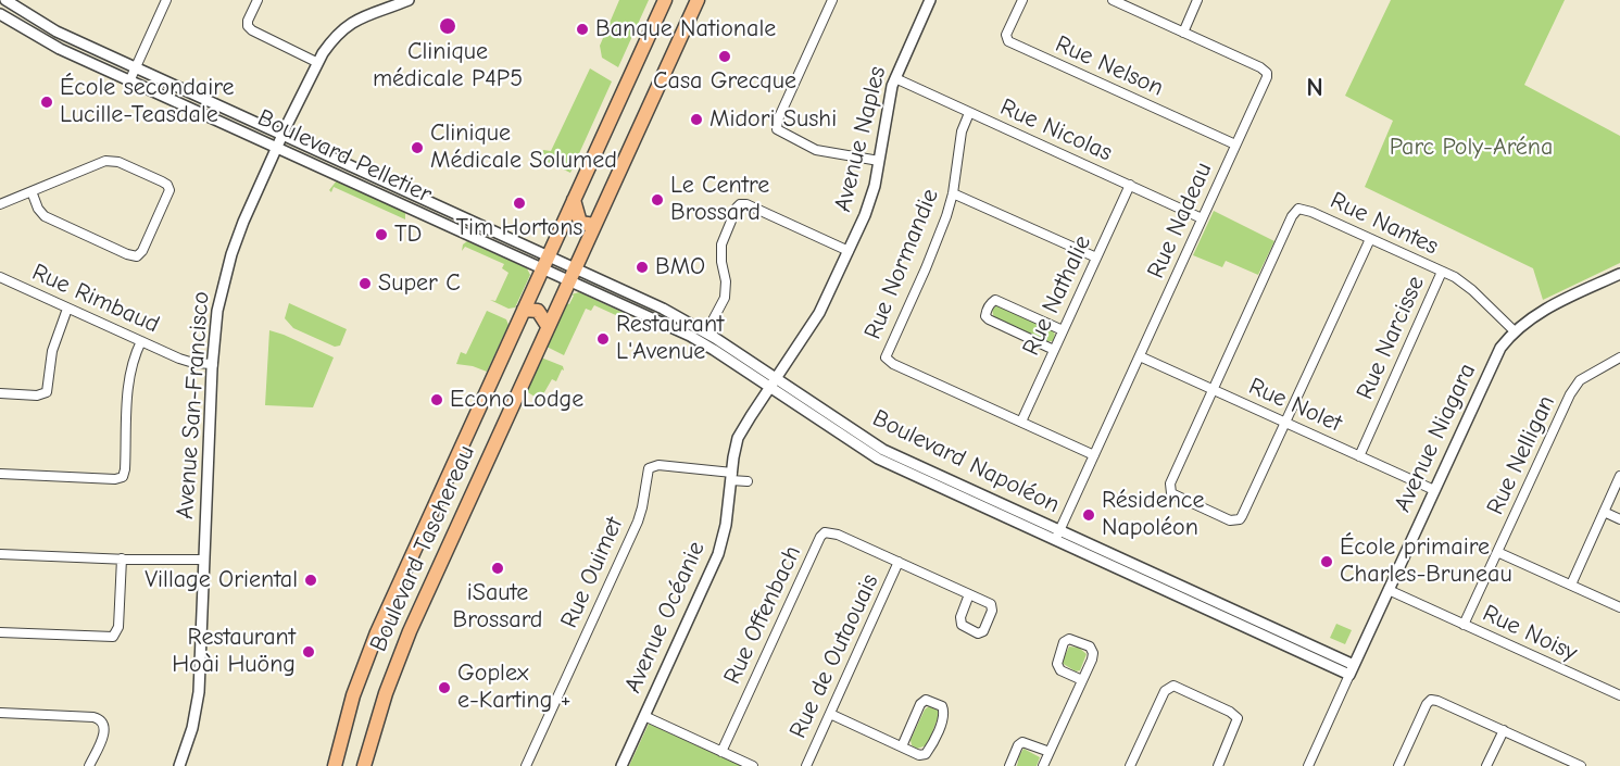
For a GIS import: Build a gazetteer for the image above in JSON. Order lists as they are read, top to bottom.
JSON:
{
  "streets": {
    "main road": ["Boulevard Taschereau"],
    "street": [
      "Rue Nelson",
      "Rue Nicolas",
      "Avenue Naples",
      "Boulevard Pelletier",
      "Rue Nadeau",
      "Rue Nantes",
      "Rue Normandie",
      "Rue Nathalie",
      "Rue Rimbaud",
      "Rue Narcisse",
      "Avenue San-Francisco",
      "Rue Nolet",
      "Avenue Niagara",
      "Rue Nelligan",
      "Boulevard Napoléon",
      "Rue Ouimet",
      "Rue Offenbach",
      "Avenue Océanie",
      "Rue Noisy",
      "Rue de Outaouais"
    ]
  },
  "crossings": [
    ["Rue Nelson", "Rue Nadeau"],
    ["Rue Nicolas", "Avenue Naples"],
    ["Rue Nicolas", "Rue Nadeau"],
    ["Rue Nicolas", "Rue Normandie"],
    ["Rue Nicolas", "Rue Nathalie"],
    ["Avenue Naples", "Boulevard Napoléon"],
    ["Avenue Naples", "Avenue Océanie"],
    ["Boulevard Pelletier", "Avenue San-Francisco"],
    ["Boulevard Pelletier", "Boulevard Napoléon"],
    ["Boulevard Pelletier", "Boulevard Taschereau"],
    ["Rue Nadeau", "Rue Normandie"],
    ["Rue Nadeau", "Rue Nolet"],
    ["Rue Nadeau", "Boulevard Napoléon"],
    ["Rue Nantes", "Rue Narcisse"],
    ["Rue Nantes", "Rue Nolet"],
    ["Rue Nantes", "Avenue Niagara"],
    ["Rue Normandie", "Rue Nathalie"],
    ["Rue Rimbaud", "Avenue San-Francisco"],
    ["Rue Narcisse", "Rue Nolet"],
    ["Rue Nolet", "Avenue Niagara"],
    ["Avenue Niagara", "Boulevard Napoléon"],
    ["Avenue Niagara", "Rue Noisy"],
    ["Rue Nelligan", "Rue Noisy"],
    ["Boulevard Napoléon", "Boulevard Taschereau"],
    ["Boulevard Napoléon", "Avenue Océanie"],
    ["Rue Ouimet", "Avenue Océanie"],
    ["Rue Offenbach", "Rue de Outaouais"]
  ],
  "districts": ["N"],
  "parks": ["Parc Poly-Aréna"],
  "places": [
    "Clinique médicale P4P5",
    "Banque Nationale",
    "Casa Grecque",
    "École secondaire Lucille-Teasdale",
    "Midori Sushi",
    "Clinique Médicale Solumed",
    "Le Centre Brossard",
    "Tim Hortons",
    "TD",
    "BMO",
    "Super C",
    "Restaurant L'Avenue",
    "Econo Lodge",
    "Résidence Napoléon",
    "École primaire Charles-Bruneau",
    "iSaute Brossard",
    "Village Oriental",
    "Restaurant Hoài Huöng",
    "Goplex e-Karting +"
  ]
}
